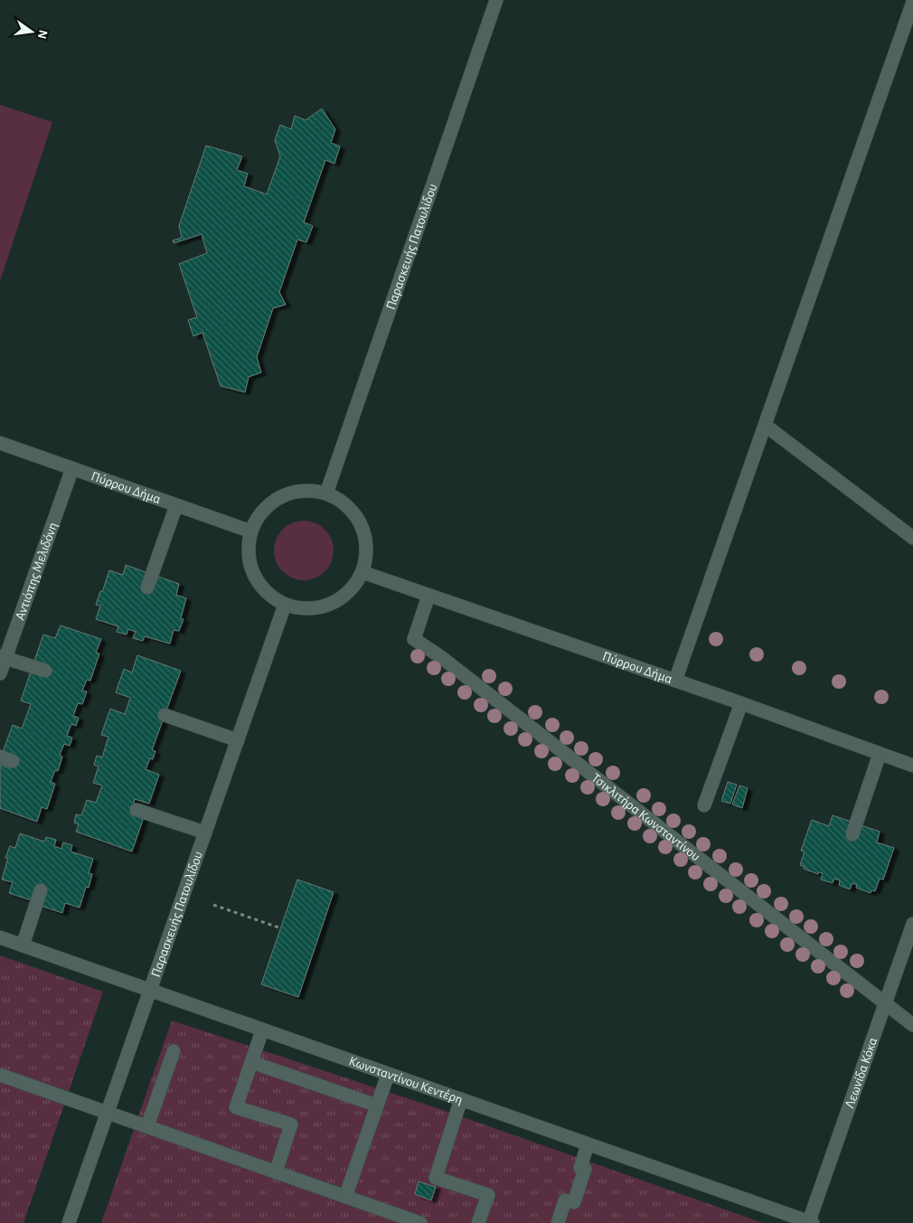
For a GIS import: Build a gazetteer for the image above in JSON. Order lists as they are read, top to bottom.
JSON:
{
  "streets": {
    "street": [
      "Παρασκευής Πατουλίδου",
      "Πύρρου Δήμα",
      "Αντιόπης Μελιδόνη",
      "Τσικλιτήρα Κωνσταντίνου",
      "Λεωνίδα Κόκα",
      "Κωνσταντίνου Κεντέρη"
    ]
  },
  "crossings": [
    ["Παρασκευής Πατουλίδου", "Πύρρου Δήμα"],
    ["Παρασκευής Πατουλίδου", "Κωνσταντίνου Κεντέρη"],
    ["Πύρρου Δήμα", "Αντιόπης Μελιδόνη"],
    ["Πύρρου Δήμα", "Τσικλιτήρα Κωνσταντίνου"],
    ["Τσικλιτήρα Κωνσταντίνου", "Λεωνίδα Κόκα"],
    ["Λεωνίδα Κόκα", "Κωνσταντίνου Κεντέρη"]
  ],
  "north": "right"
}
